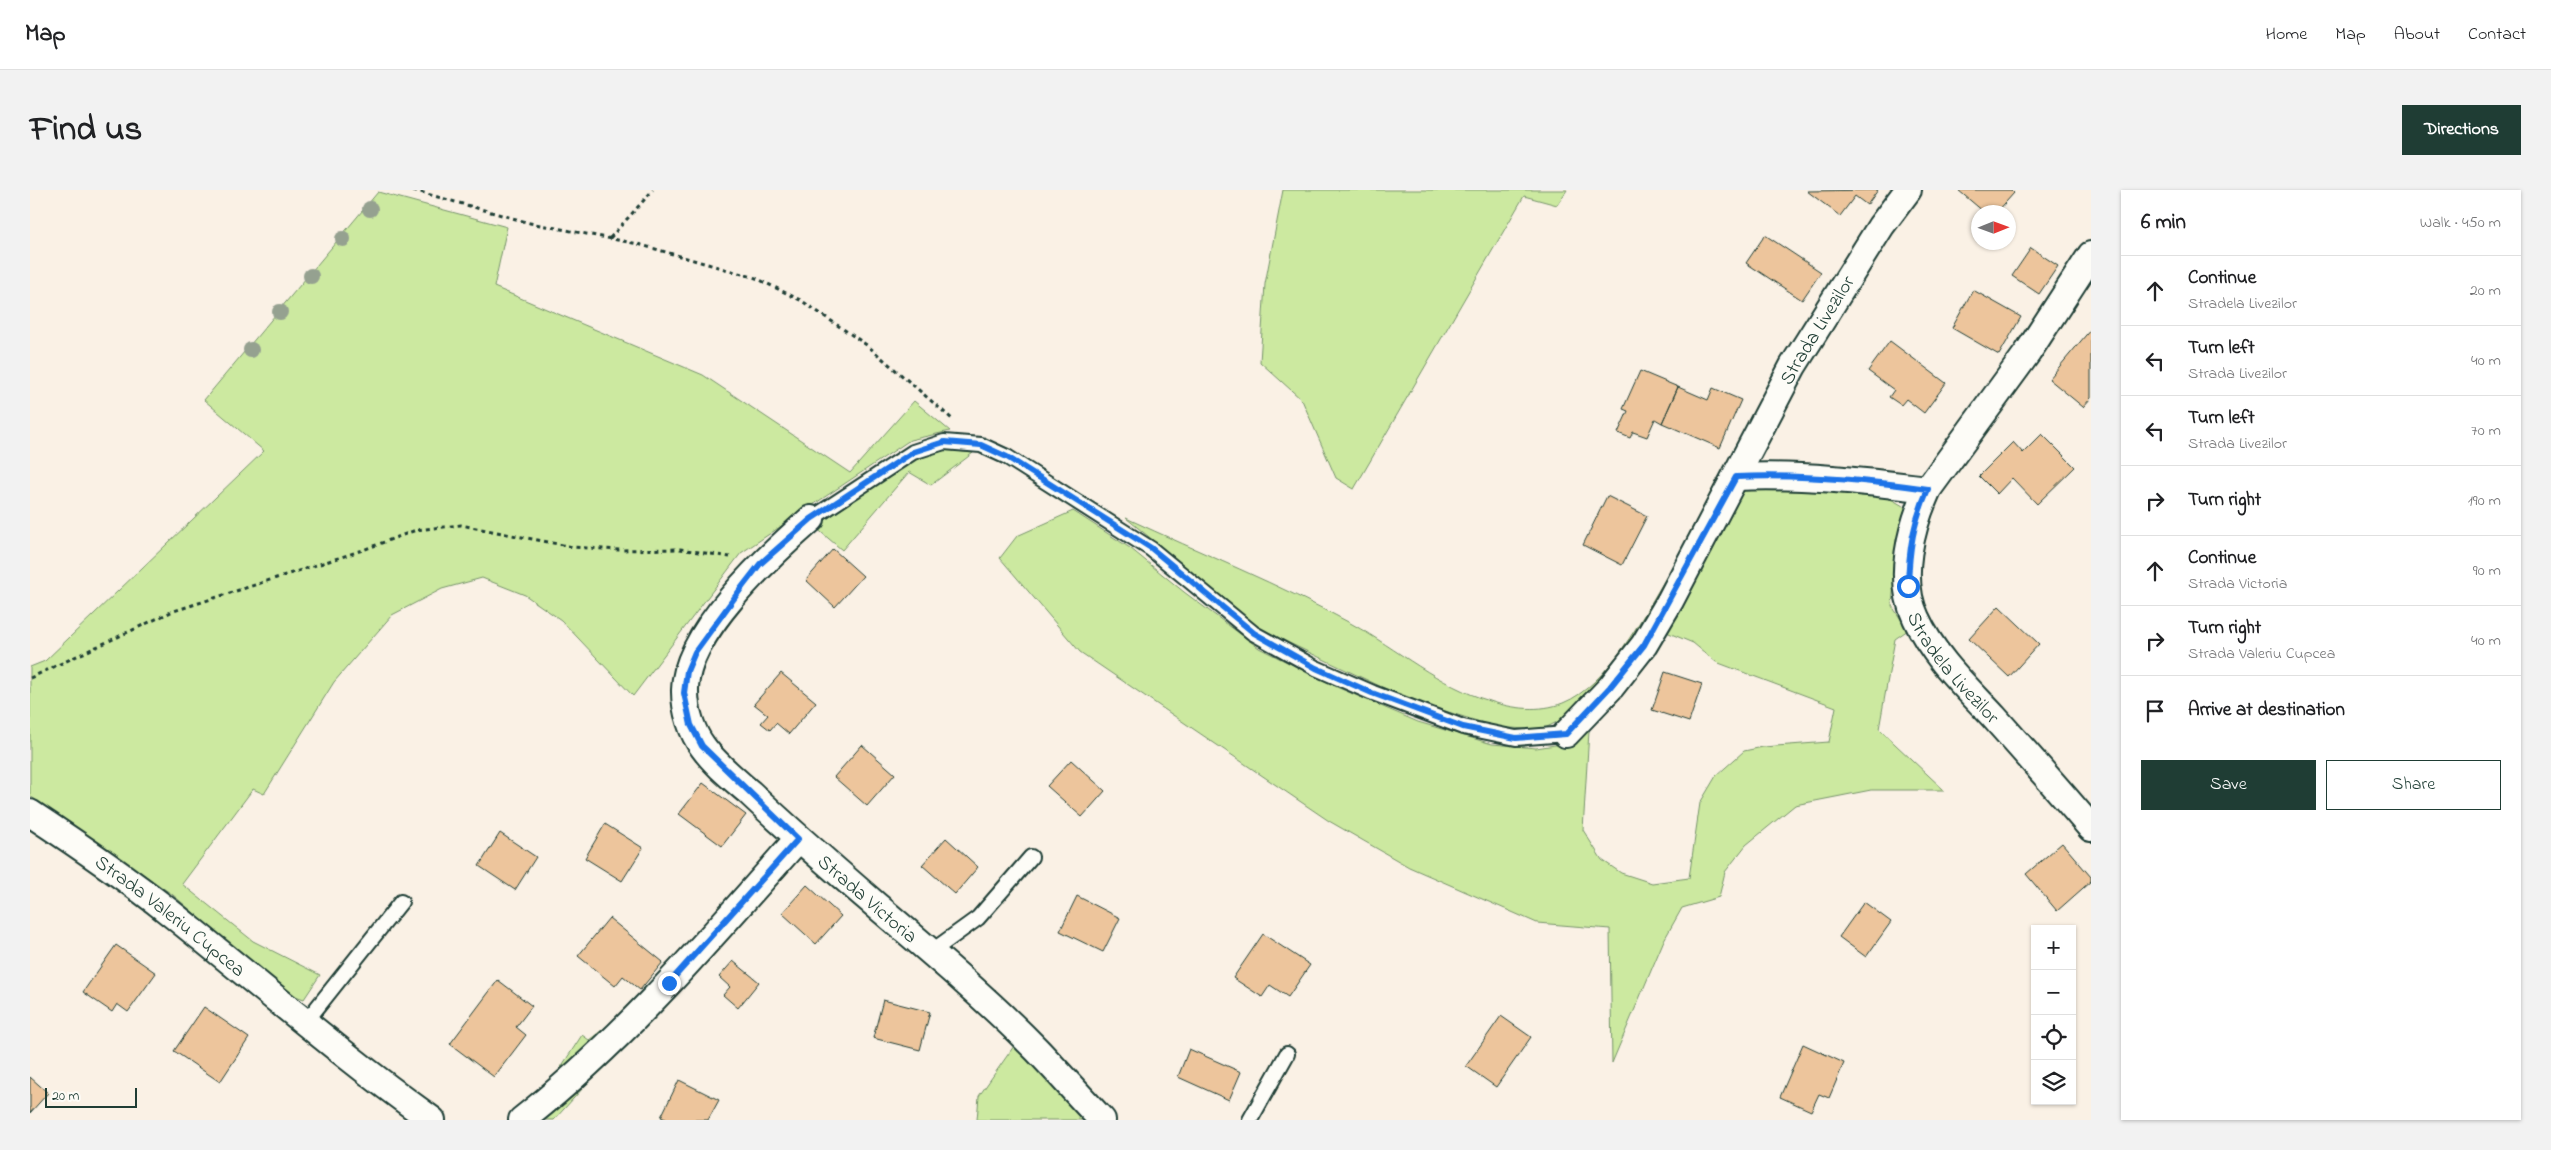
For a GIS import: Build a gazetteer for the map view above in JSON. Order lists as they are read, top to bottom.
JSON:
{
  "streets": {
    "street": [
      "Strada Livezilor",
      "Stradela Livezilor",
      "Strada Victoria",
      "Strada Valeriu Cupcea"
    ]
  },
  "scale_bar": "20 m",
  "north": "right",
  "page": {
    "header": "Map",
    "nav": [
      "Home",
      "Map",
      "About",
      "Contact"
    ],
    "title": "Find us",
    "buttons": [
      "Directions",
      ["Save", "Share"]
    ],
    "heading": ["6 min", "Walk · 450 m"],
    "list": [
      ["Continue", "Stradela Livezilor", "20 m"],
      ["Turn left", "Strada Livezilor", "40 m"],
      ["Turn left", "Strada Livezilor", "70 m"],
      ["Turn right", "190 m"],
      ["Continue", "Strada Victoria", "90 m"],
      ["Turn right", "Strada Valeriu Cupcea", "40 m"],
      "Arrive at destination"
    ],
    "map_buttons": ["+", "−"],
    "scale": "20 m"
  }
}
